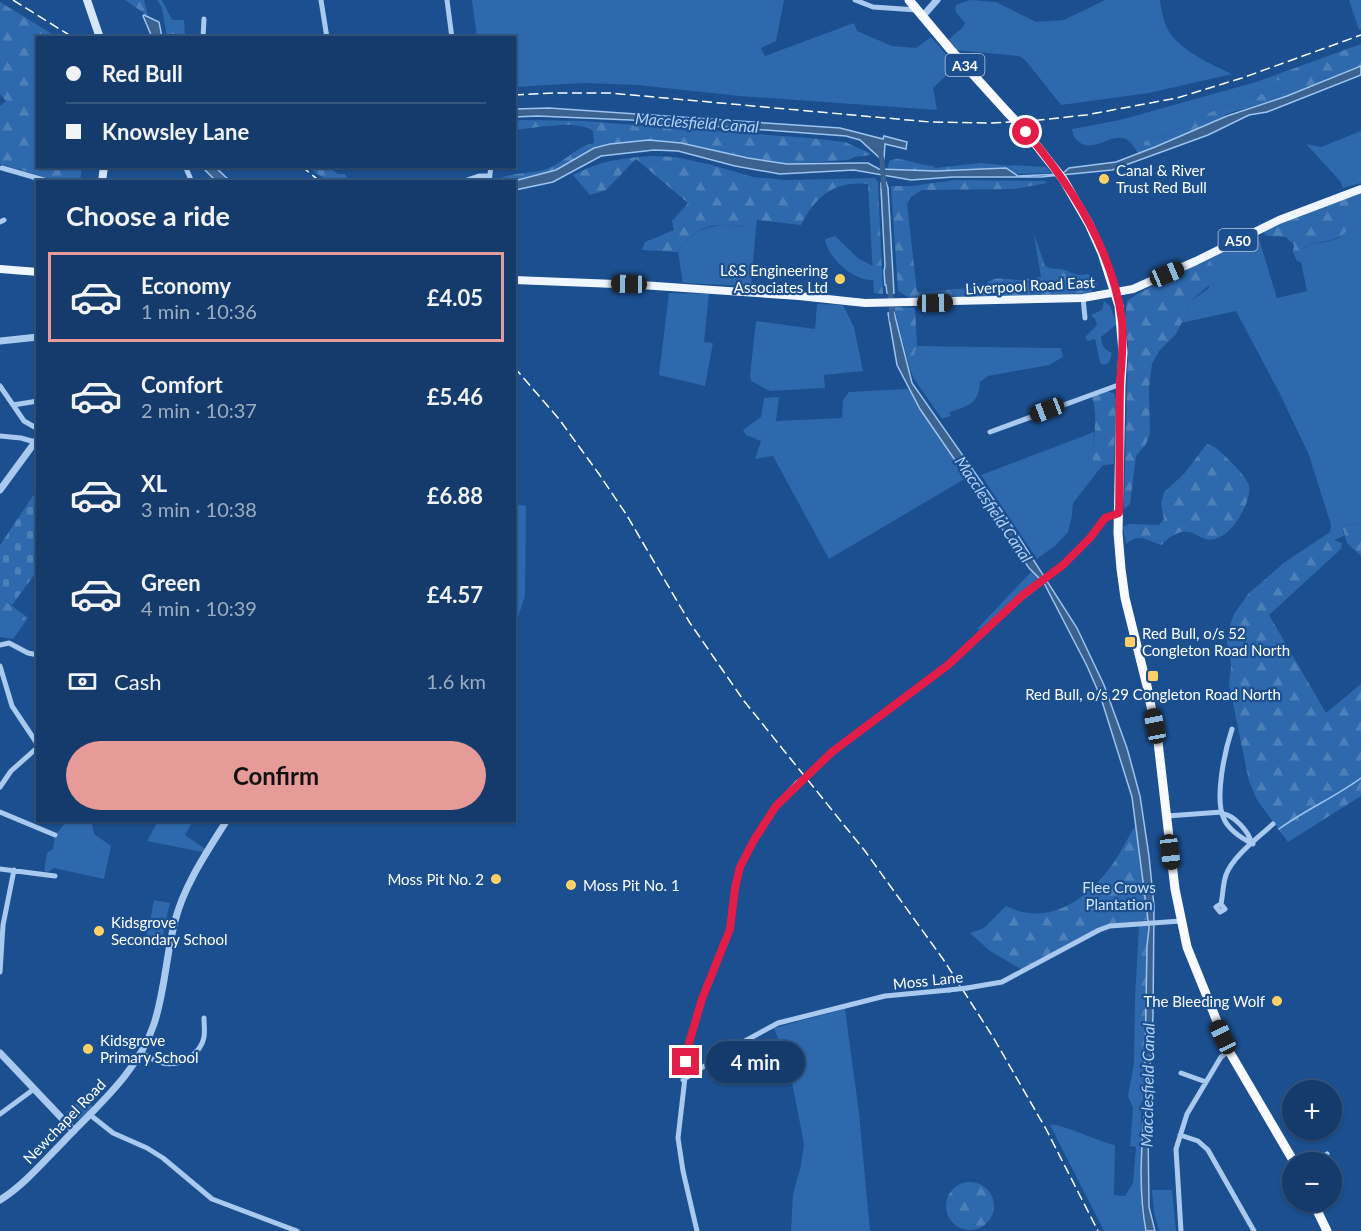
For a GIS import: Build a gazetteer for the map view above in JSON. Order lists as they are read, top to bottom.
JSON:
{
  "streets": {
    "highway": ["A34"],
    "main road": ["A50", "Liverpool Road East"],
    "street": ["Moss Lane", "Newchapel Road"]
  },
  "crossings": [
    ["A34", "A50"],
    ["A34", "Liverpool Road East"],
    ["A34", "Moss Lane"],
    ["A50", "Liverpool Road East"]
  ],
  "water": ["Macclesfield Canal"],
  "parks": ["Flee Crows Plantation"],
  "places": {
    "other": [
      "Canal & River Trust Red Bull",
      "L&S Engineering Associates Ltd",
      "Moss Pit No. 2",
      "Moss Pit No. 1",
      "Kidsgrove Secondary School",
      "The Bleeding Wolf",
      "Kidsgrove Primary School"
    ],
    "transit": ["Red Bull, o/s 52 Congleton Road North", "Red Bull, o/s 29 Congleton Road North"]
  },
  "page": {
    "banner": ["Red Bull", "Knowsley Lane"],
    "heading": "Choose a ride",
    "list": [
      {
        "name": "Economy",
        "note": "1 min · 10:36",
        "value": "£4.05"
      },
      {
        "name": "Comfort",
        "note": "2 min · 10:37",
        "value": "£5.46"
      },
      {
        "name": "XL",
        "note": "3 min · 10:38",
        "value": "£6.88"
      },
      {
        "name": "Green",
        "note": "4 min · 10:39",
        "value": "£4.57"
      }
    ],
    "pay": ["Cash", "1.6 km"],
    "buttons": "Confirm",
    "bubble": "4 min",
    "map_buttons": ["+", "−"]
  }
}
